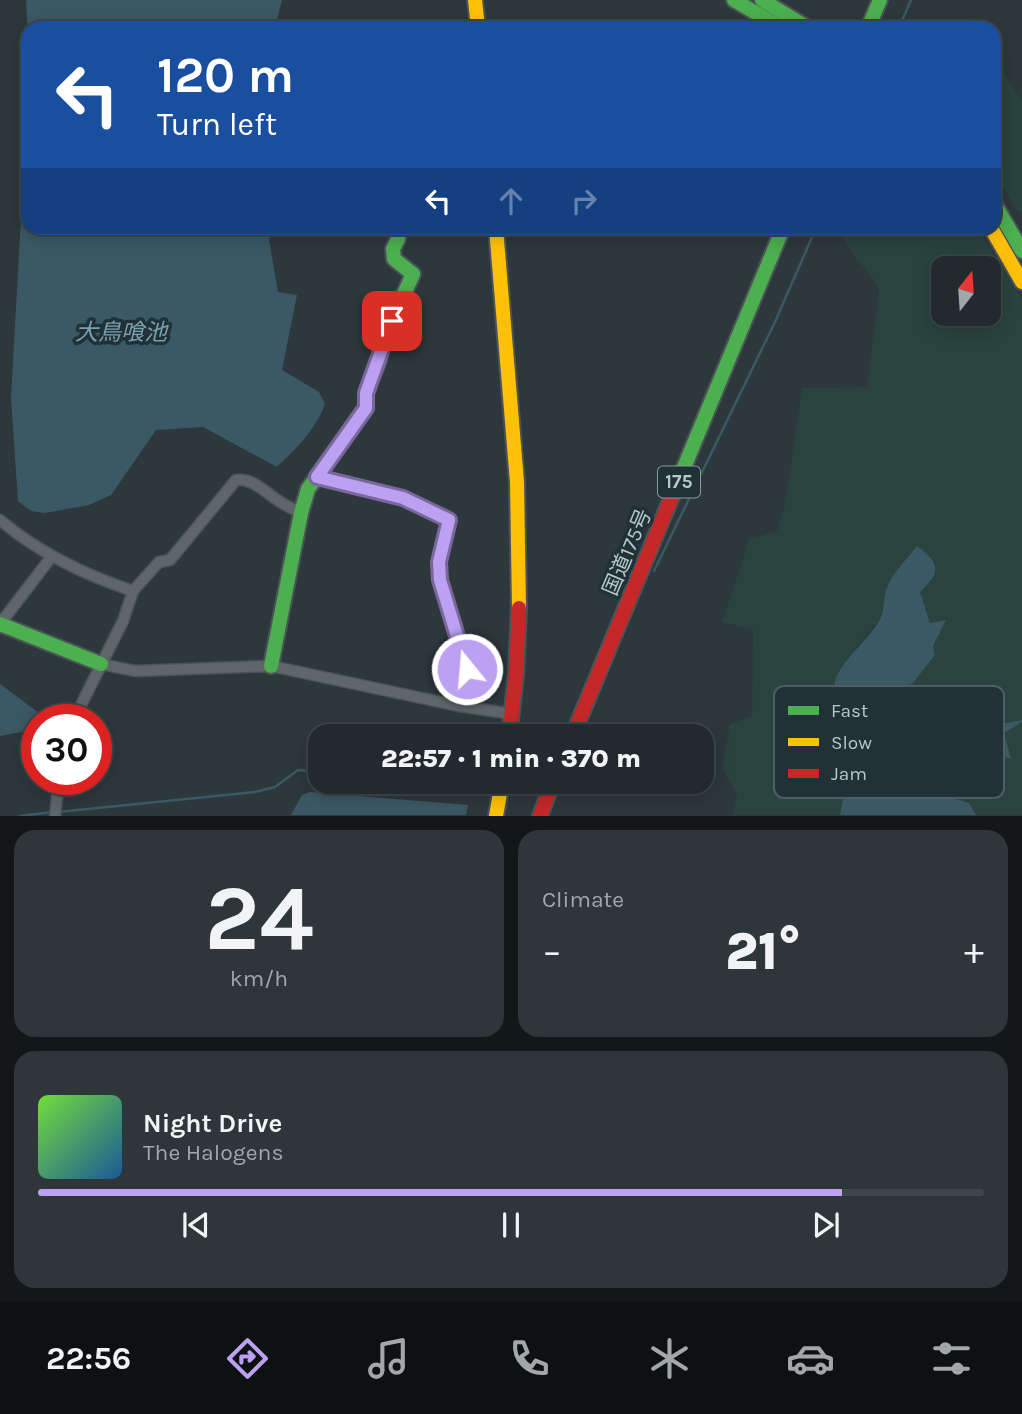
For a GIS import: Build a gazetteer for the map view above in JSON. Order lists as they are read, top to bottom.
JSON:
{
  "streets": {
    "main road": ["175", "国道175号"]
  },
  "water": ["大鳥喰池"],
  "legend": ["Fast", "Slow", "Jam"],
  "north": "top",
  "page": {
    "turn": ["120 m", "Turn left"],
    "limit": "30",
    "trip": "22:57 · 1 min · 370 m",
    "tile": [
      ["24", "km/h"],
      "Climate"
    ],
    "heat": ["−", "21°", "+"],
    "song": ["Night Drive", "The Halogens"],
    "tabs": "22:56"
  }
}
